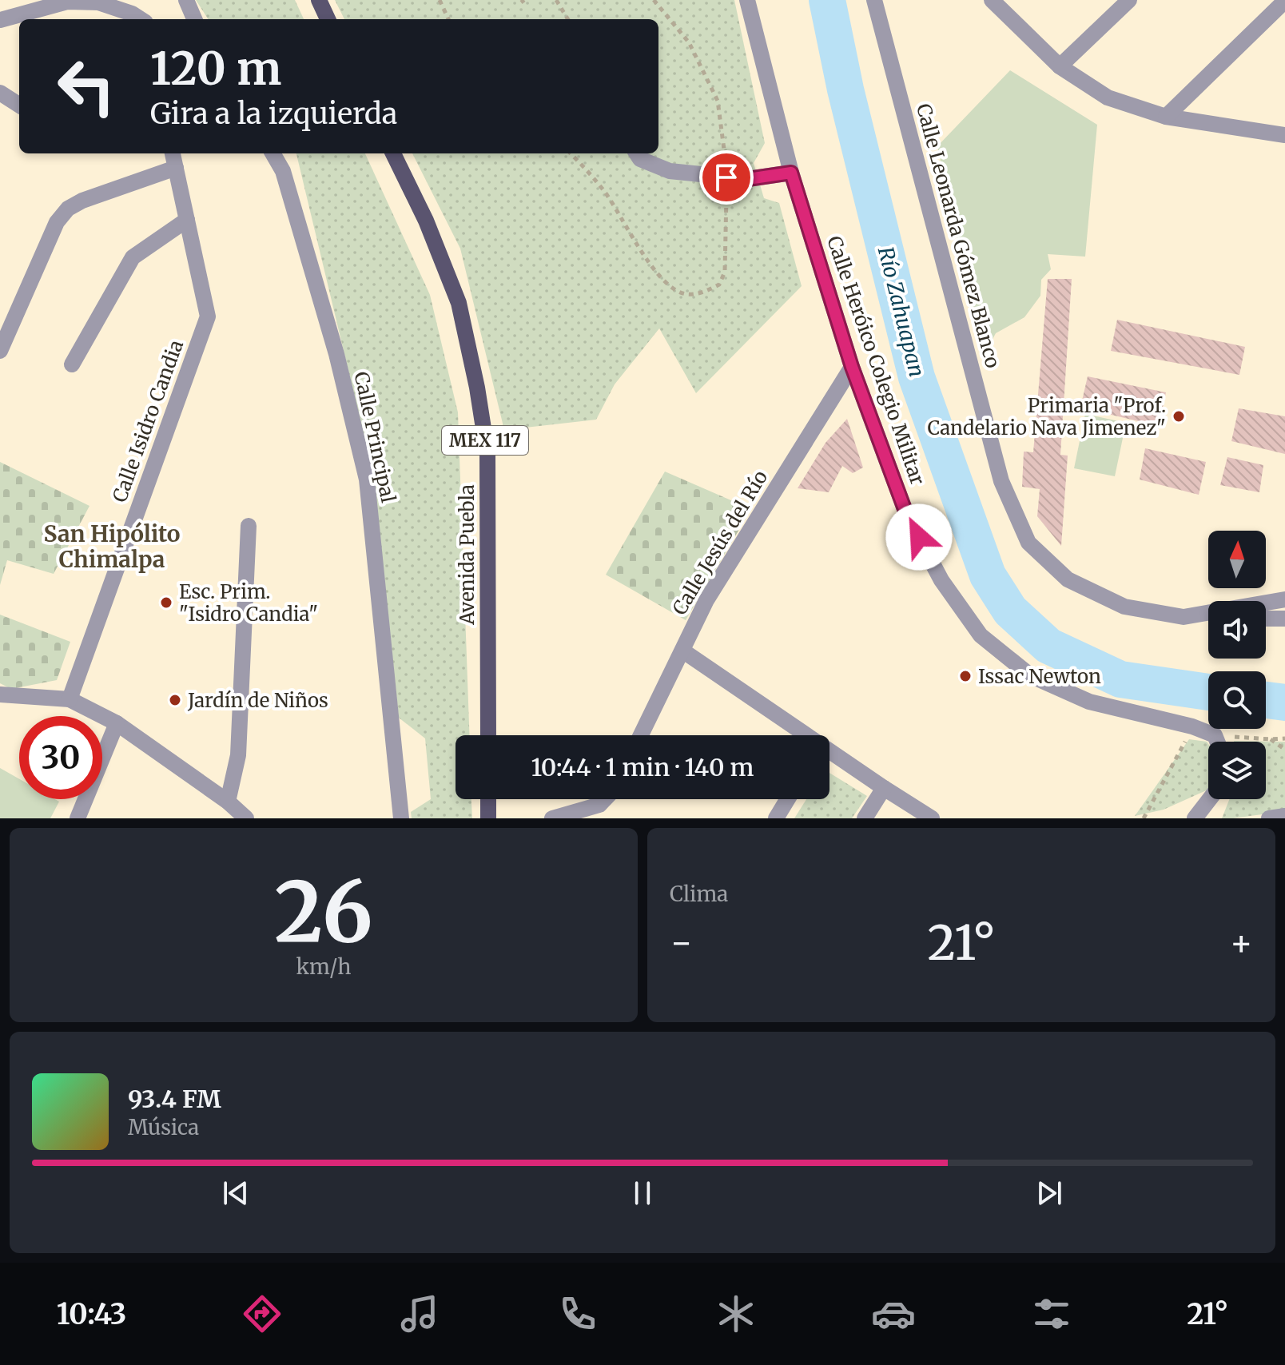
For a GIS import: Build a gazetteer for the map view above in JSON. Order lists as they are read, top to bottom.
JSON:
{
  "streets": {
    "main road": ["MEX 117", "Avenida Puebla"],
    "street": [
      "Calle Leonarda Gómez Blanco",
      "Calle Heróico Colegio Militar",
      "Calle Isidro Candia",
      "Calle Principal",
      "Calle Jesús del Río"
    ]
  },
  "crossings": [
    ["Calle Heróico Colegio Militar", "Calle Jesús del Río"]
  ],
  "districts": ["San Hipólito Chimalpa"],
  "water": ["Río Zahuapan"],
  "places": [
    "Primaria \"Prof. Candelario Nava Jimenez\"",
    "Esc. Prim. \"Isidro Candia\"",
    "Issac Newton",
    "Jardín de Niños"
  ],
  "north": "top",
  "page": {
    "turn": ["120 m", "Gira a la izquierda"],
    "limit": "30",
    "trip": "10:44 · 1 min · 140 m",
    "tile": [
      ["26", "km/h"],
      "Clima"
    ],
    "heat": ["−", "21°", "+"],
    "song": ["93.4 FM", "Música"],
    "tabs": ["10:43", "21°"]
  }
}
